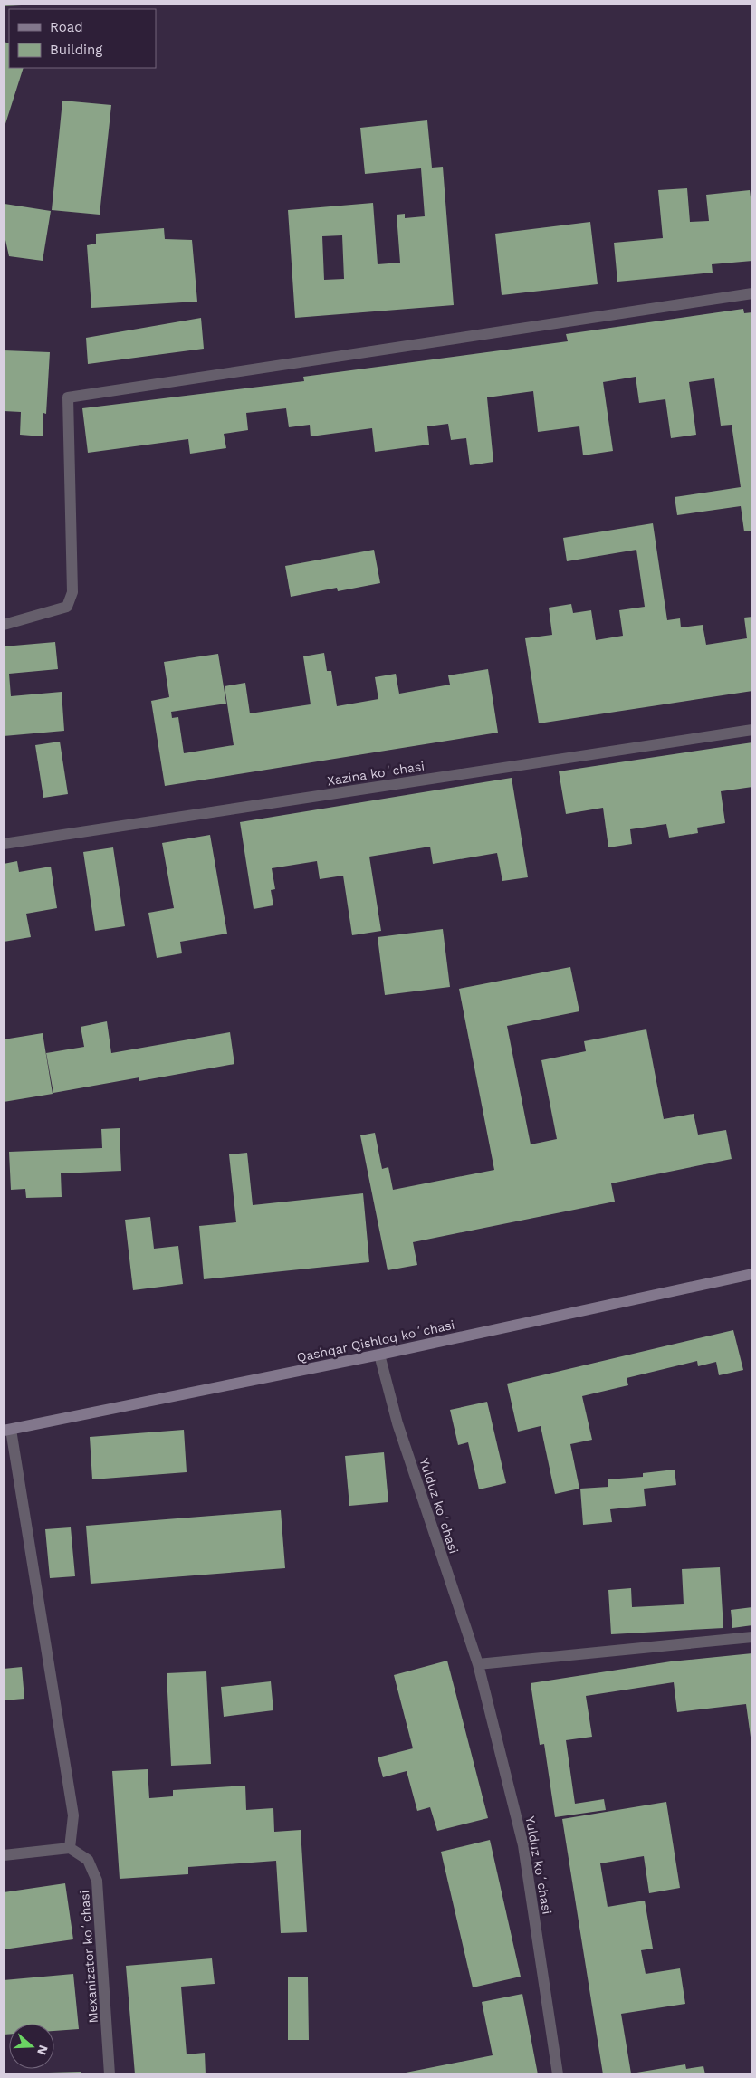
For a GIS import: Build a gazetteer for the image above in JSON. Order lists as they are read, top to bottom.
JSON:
{
  "streets": {
    "main road": ["Qashqar Qishloq koʻchasi"],
    "street": ["Xazina koʻchasi", "Yulduz koʻchasi", "Mexanizator koʻchasi"]
  },
  "crossings": [
    ["Qashqar Qishloq koʻchasi", "Yulduz koʻchasi"]
  ],
  "legend": ["Road", "Building"],
  "north": "right"
}
